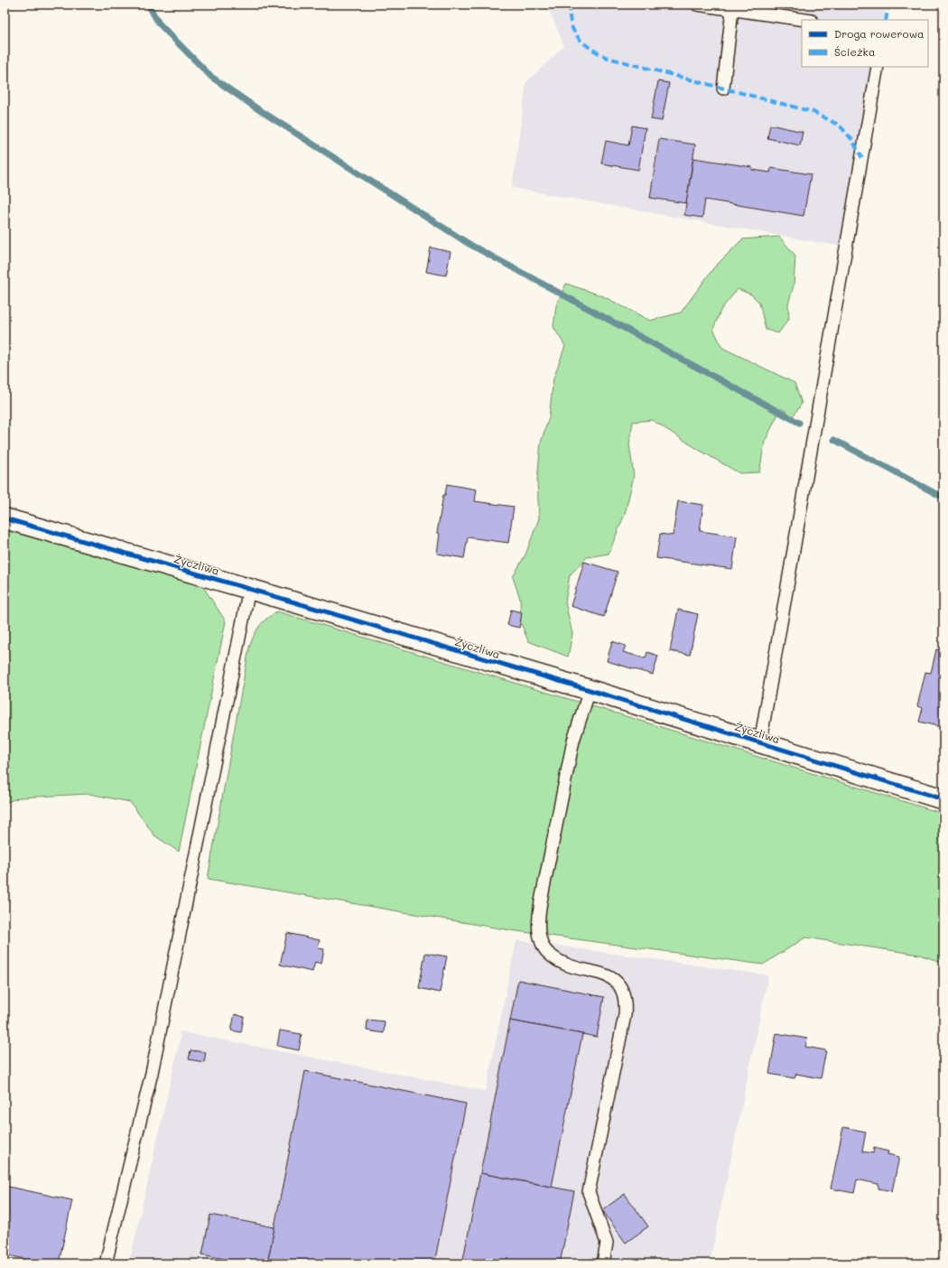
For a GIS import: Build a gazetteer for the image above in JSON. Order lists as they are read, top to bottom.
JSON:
{
  "streets": {
    "street": ["Życzliwa"]
  },
  "legend": ["Droga rowerowa", "Ścieżka"]
}
